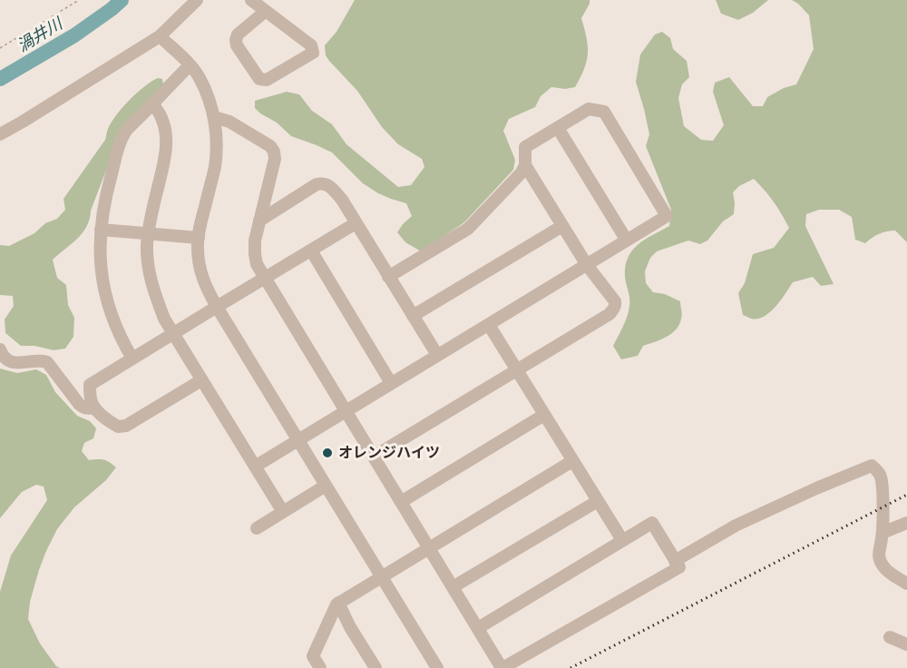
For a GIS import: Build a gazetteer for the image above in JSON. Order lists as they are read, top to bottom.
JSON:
{
  "water": ["渦井川"],
  "places": ["オレンジハイツ"]
}
